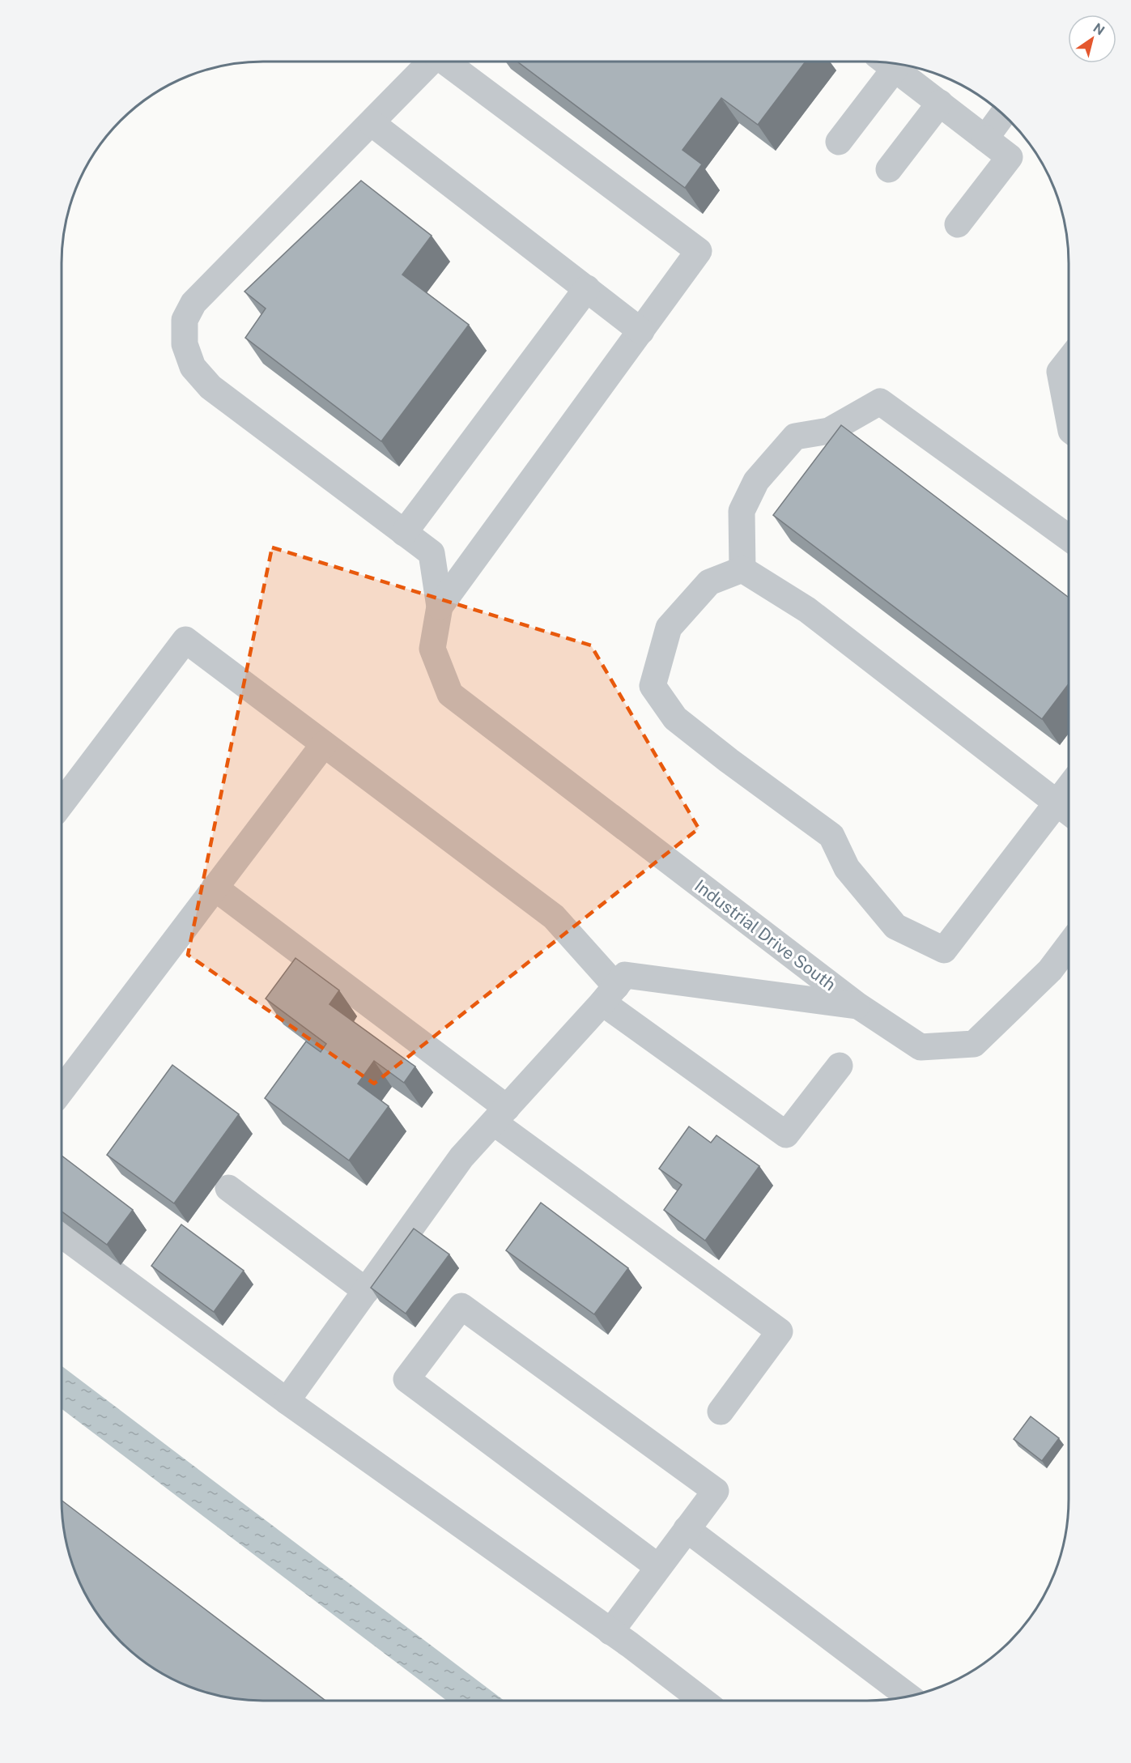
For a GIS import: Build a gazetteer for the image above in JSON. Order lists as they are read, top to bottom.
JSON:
{
  "streets": {
    "street": ["Industrial Drive South"]
  },
  "north": "top right"
}
